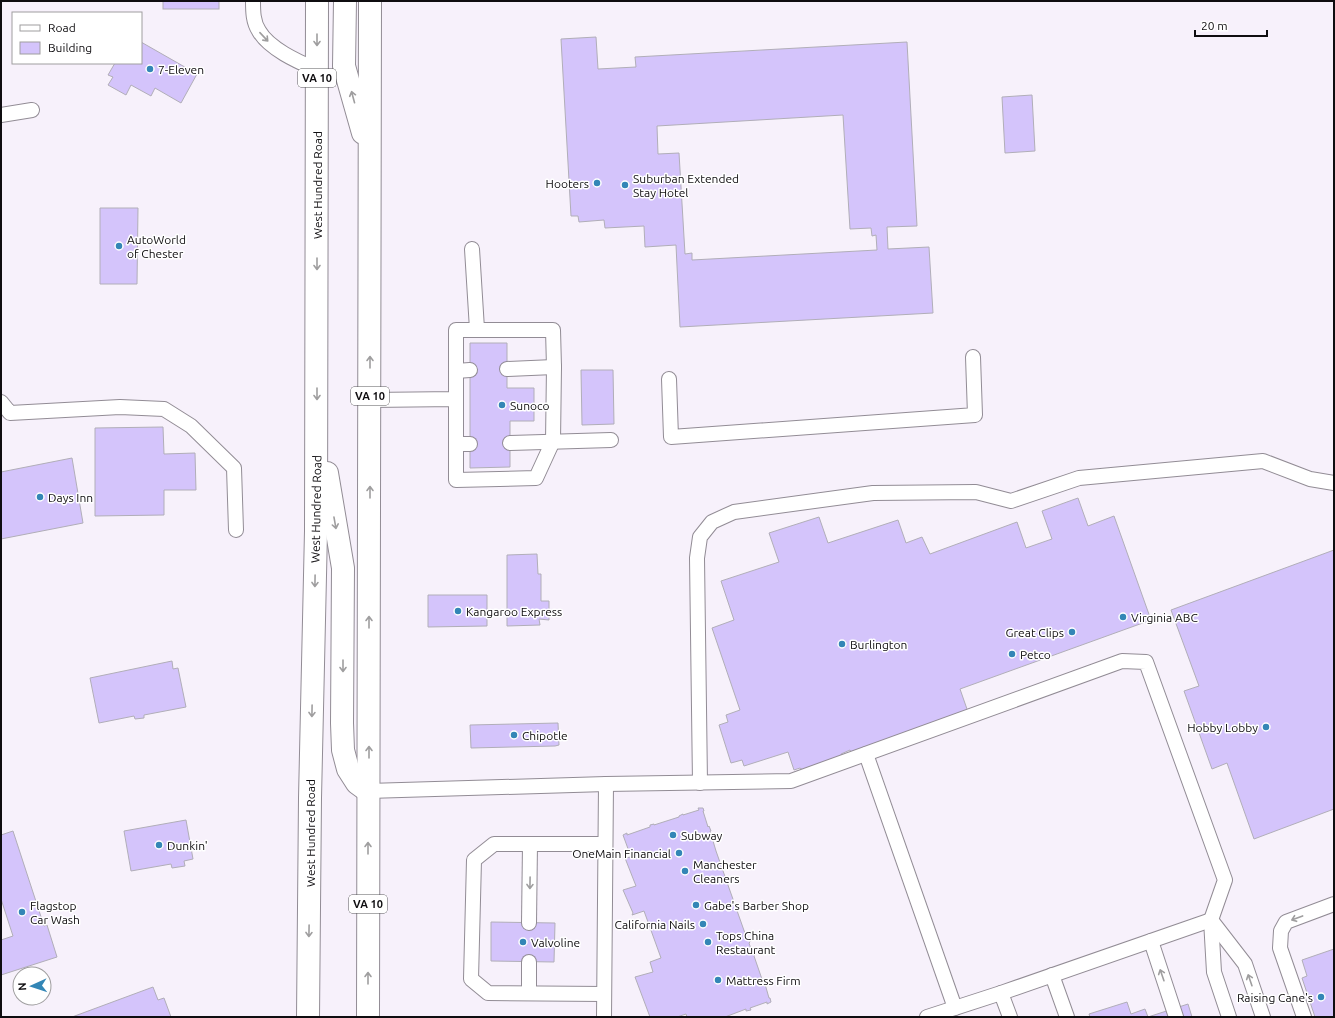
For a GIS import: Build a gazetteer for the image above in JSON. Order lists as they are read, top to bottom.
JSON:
{
  "streets": {
    "main road": ["VA 10", "West Hundred Road"]
  },
  "places": [
    "7-Eleven",
    "Hooters",
    "Suburban Extended Stay Hotel",
    "AutoWorld of Chester",
    "Sunoco",
    "Days Inn",
    "Kangaroo Express",
    "Virginia ABC",
    "Great Clips",
    "Burlington",
    "Petco",
    "Hobby Lobby",
    "Chipotle",
    "Subway",
    "Dunkin'",
    "OneMain Financial",
    "Manchester Cleaners",
    "Gabe's Barber Shop",
    "Flagstop Car Wash",
    "California Nails",
    "Valvoline",
    "Tops China Restaurant",
    "Mattress Firm",
    "Raising Cane's"
  ],
  "legend": ["Road", "Building"],
  "scale_bar": "20 m",
  "north": "left"
}
